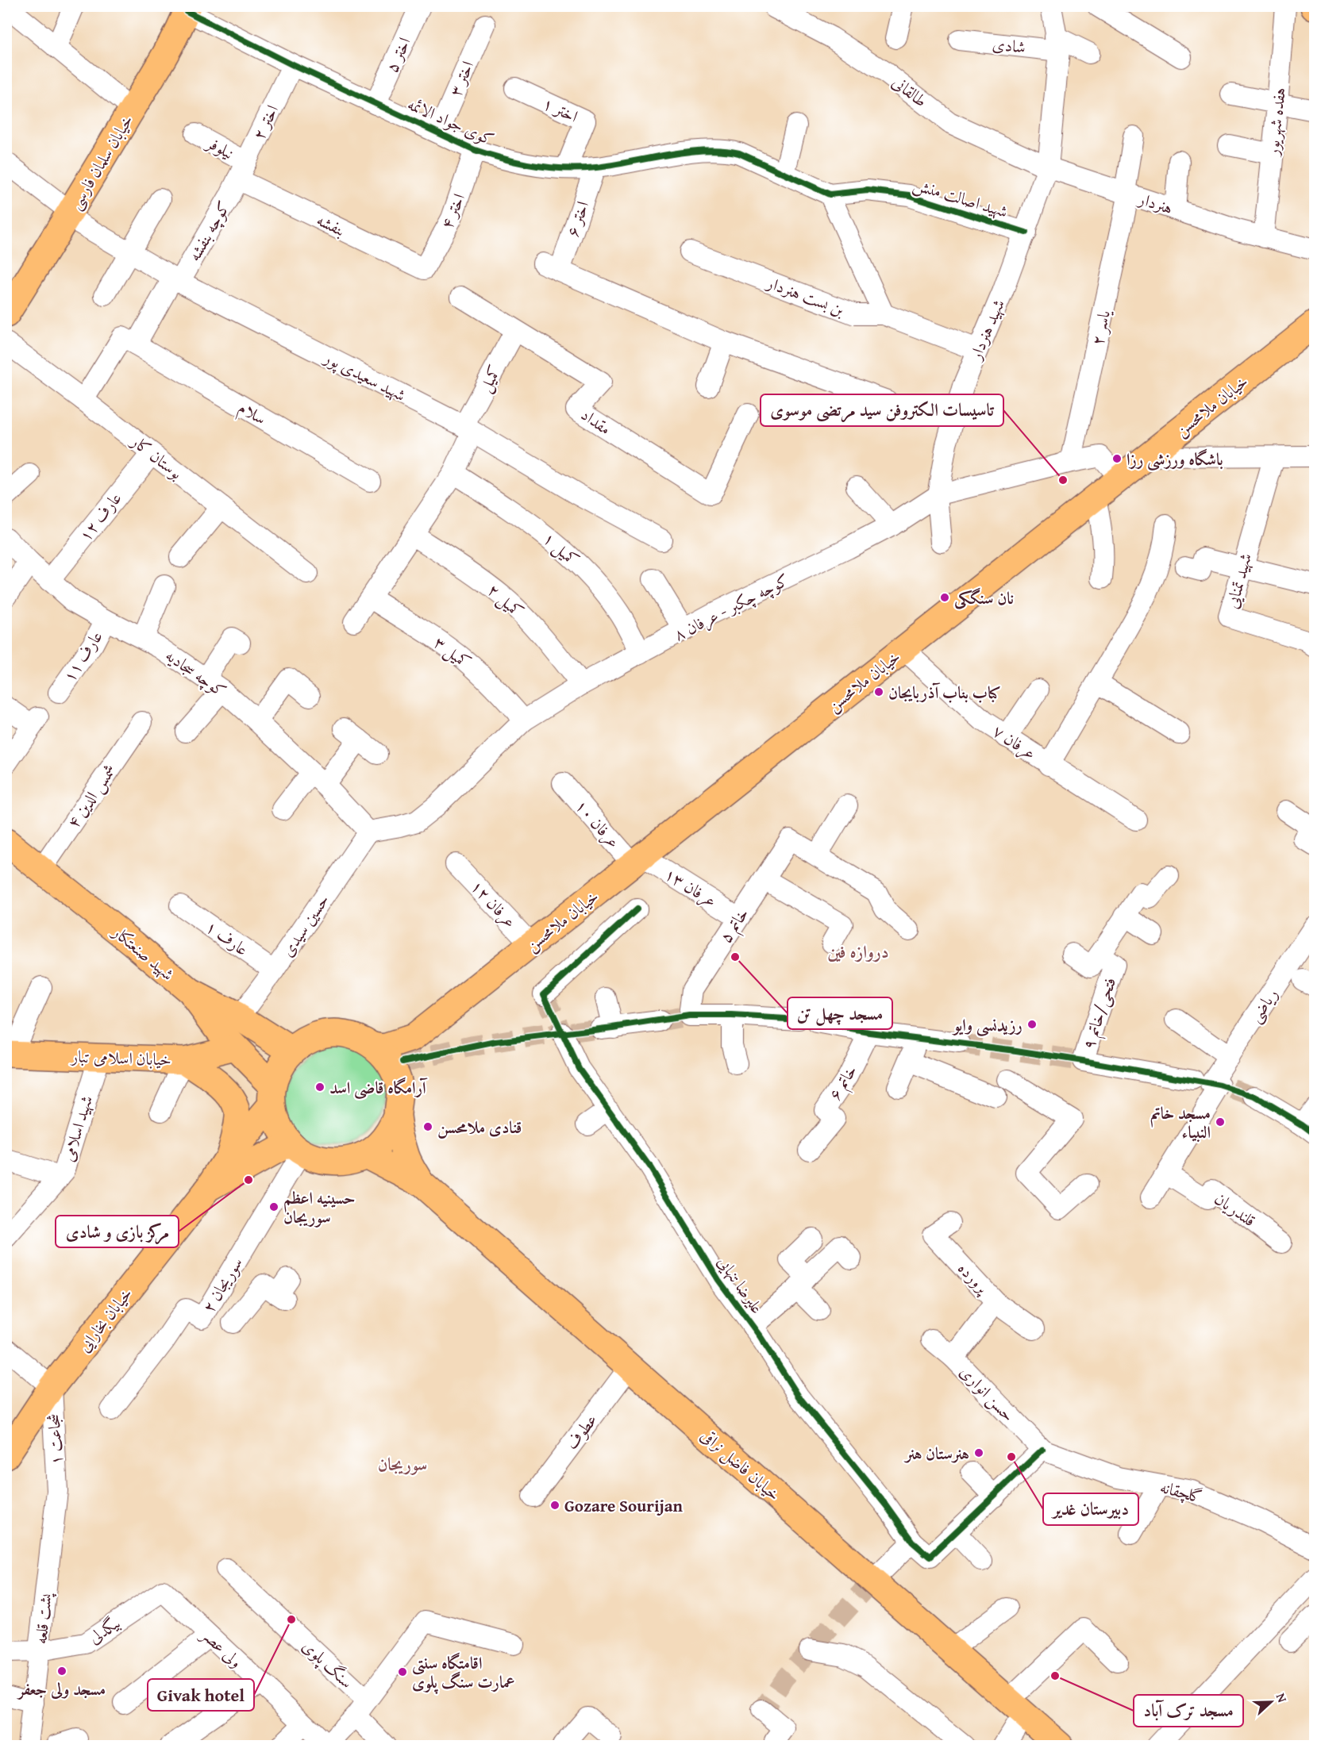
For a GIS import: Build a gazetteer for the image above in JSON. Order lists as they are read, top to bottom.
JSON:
{
  "streets": {
    "main road": [
      "خیابان سلمان فارسی",
      "خیابان ملامحسن",
      "شهید صنعتکار",
      "خیابان اسلامی تبار",
      "خیابان بخارایی",
      "خیابان فاضل نراقی"
    ],
    "street": [
      "شادی",
      "اختر ۵",
      "اختر ۳",
      "طالقانی",
      "اختر ۱",
      "کوی جواد الائمه",
      "هفده شهریور",
      "اختر ۲",
      "نیلوفر",
      "شهید اصالت منش",
      "هنردار",
      "اختر ۴",
      "اختر ۶",
      "بنفشه",
      "کوچه بنفشه",
      "بن بست هنردار",
      "یاسر ۲",
      "شهید هنردار",
      "شهید سعیدی پور",
      "کمیل",
      "سلام",
      "مقداد",
      "بوستان کار",
      "عارف ۱۲",
      "کمیل ۱",
      "شهید تمنایی",
      "کمیل ۲",
      "کوچه چکبر - عرفان ۸",
      "کمیل ۳",
      "عارف ۱۱",
      "کوچه سجادیه",
      "عرفان ۷",
      "شمس الدین ۴",
      "عرفان ۱۰",
      "عرفان ۱۳",
      "عرفان ۱۲",
      "حسین سیدی",
      "خاتم ۵",
      "عارف ۱",
      "ریاضی",
      "فتحی/خاتم ۹",
      "خاتم ۶",
      "شهید اسلامی",
      "قلندریان",
      "پرورده",
      "سوریجان ۲",
      "علیرضا تنهایی",
      "حسن انواری",
      "عطوف",
      "شجاعت ۱",
      "گلچقانه",
      "پشت قلعه",
      "بیگدلی",
      "ولی عصر",
      "سنگ پلوی"
    ]
  },
  "crossings": [
    ["شادی", "شهید هنردار"],
    ["اختر ۵", "کوی جواد الائمه"],
    ["اختر ۳", "کوی جواد الائمه"],
    ["طالقانی", "هنردار"],
    ["طالقانی", "شهید هنردار"],
    ["اختر ۱", "کوی جواد الائمه"],
    ["کوی جواد الائمه", "اختر ۲"],
    ["کوی جواد الائمه", "خیابان سلمان فارسی"],
    ["کوی جواد الائمه", "شهید اصالت منش"],
    ["کوی جواد الائمه", "اختر ۴"],
    ["کوی جواد الائمه", "اختر ۶"],
    ["هفده شهریور", "هنردار"],
    ["اختر ۲", "نیلوفر"],
    ["اختر ۲", "بنفشه"],
    ["اختر ۲", "کوچه بنفشه"],
    ["نیلوفر", "بنفشه"],
    ["نیلوفر", "کوچه بنفشه"],
    ["خیابان سلمان فارسی", "شهید سعیدی پور"],
    ["شهید اصالت منش", "شهید هنردار"],
    ["هنردار", "یاسر ۲"],
    ["هنردار", "شهید هنردار"],
    ["اختر ۴", "بنفشه"],
    ["بنفشه", "کوچه بنفشه"],
    ["کوچه بنفشه", "شهید سعیدی پور"],
    ["کوچه بنفشه", "سلام"],
    ["بن بست هنردار", "شهید هنردار"],
    ["یاسر ۲", "کوچه چکبر - عرفان ۸"],
    ["شهید هنردار", "کوچه چکبر - عرفان ۸"],
    ["شهید سعیدی پور", "کمیل"],
    ["کمیل", "مقداد"],
    ["کمیل", "کمیل ۱"],
    ["کمیل", "کمیل ۲"],
    ["کمیل", "کمیل ۳"],
    ["خیابان ملامحسن", "کوچه چکبر - عرفان ۸"],
    ["خیابان ملامحسن", "عرفان ۷"],
    ["خیابان ملامحسن", "عرفان ۱۰"],
    ["خیابان ملامحسن", "عرفان ۱۳"],
    ["خیابان ملامحسن", "عرفان ۱۲"],
    ["بوستان کار", "عارف ۱۲"],
    ["عارف ۱۲", "کوچه سجادیه"],
    ["کمیل ۱", "کوچه چکبر - عرفان ۸"],
    ["کمیل ۲", "کوچه چکبر - عرفان ۸"],
    ["کوچه چکبر - عرفان ۸", "کمیل ۳"],
    ["کوچه چکبر - عرفان ۸", "کوچه سجادیه"],
    ["کوچه چکبر - عرفان ۸", "حسین سیدی"],
    ["عارف ۱۱", "کوچه سجادیه"],
    ["کوچه سجادیه", "حسین سیدی"],
    ["شمس الدین ۴", "شهید صنعتکار"],
    ["عرفان ۱۰", "عرفان ۱۳"],
    ["عرفان ۱۳", "خاتم ۵"],
    ["حسین سیدی", "عارف ۱"],
    ["حسین سیدی", "شهید صنعتکار"],
    ["شهید صنعتکار", "سوریجان ۲"],
    ["شهید صنعتکار", "خیابان بخارایی"],
    ["ریاضی", "فتحی/خاتم ۹"],
    ["ریاضی", "قلندریان"],
    ["خیابان اسلامی تبار", "شهید اسلامی"],
    ["سوریجان ۲", "خیابان بخارایی"],
    ["خیابان بخارایی", "شجاعت ۱"],
    ["حسن انواری", "گلچقانه"],
    ["عطوف", "خیابان فاضل نراقی"],
    ["شجاعت ۱", "پشت قلعه"],
    ["پشت قلعه", "بیگدلی"],
    ["بیگدلی", "ولی عصر"]
  ],
  "districts": ["دروازه فین", "سوریجان"],
  "places": [
    "باشگاه ورزشی رزا",
    "تاسیسات الکتروفن سید مرتضی موسوی",
    "نان سنگکی",
    "کباب بناب آذربایجان",
    "مسجد چهل تن",
    "رزیدنسی وایو",
    "آرامگاه قاضی اسد",
    "مسجد خاتم النبیاء",
    "قنادی ملامحسن",
    "مرکز بازی و شادی",
    "حسینیه اعظم سوریجان",
    "هنرستان هنر",
    "دبیرستان غدیر",
    "Gozare Sourijan",
    "Givak hotel",
    "مسجد ولی جعفر",
    "اقامتگاه سنتی عمارت سنگ پلوی",
    "مسجد ترک آباد"
  ],
  "north": "right"
}
